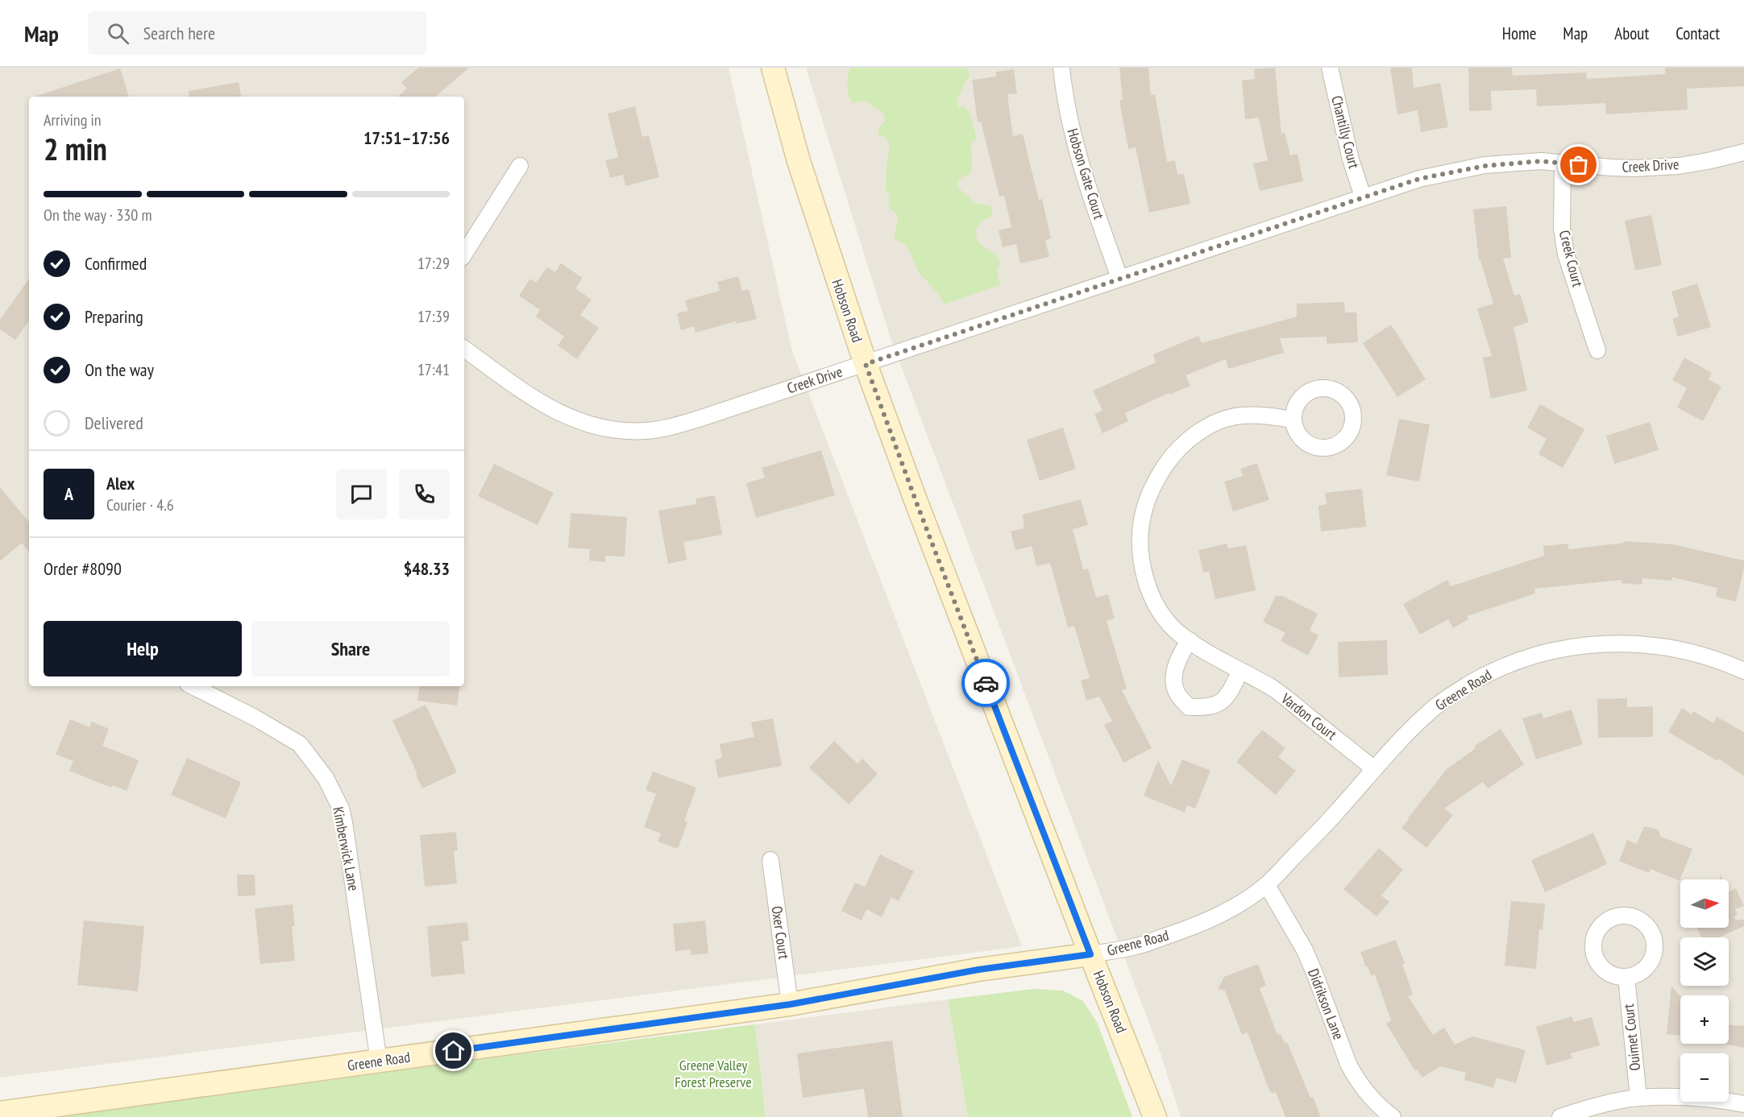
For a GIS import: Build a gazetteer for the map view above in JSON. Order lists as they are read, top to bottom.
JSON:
{
  "streets": {
    "main road": ["Hobson Road", "Greene Road"],
    "street": [
      "Chantilly Court",
      "Creek Drive",
      "Hobson Gate Court",
      "Creek Court",
      "Vardon Court",
      "Kimberwick Lane",
      "Oxer Court",
      "Didrikson Lane",
      "Ouimet Court"
    ]
  },
  "crossings": [
    ["Chantilly Court", "Creek Drive"],
    ["Creek Drive", "Hobson Gate Court"],
    ["Creek Drive", "Creek Court"],
    ["Creek Drive", "Hobson Road"],
    ["Hobson Road", "Greene Road"],
    ["Greene Road", "Vardon Court"],
    ["Greene Road", "Kimberwick Lane"],
    ["Greene Road", "Oxer Court"],
    ["Greene Road", "Didrikson Lane"]
  ],
  "parks": ["Greene Valley Forest Preserve"],
  "north": "right",
  "page": {
    "header": "Map",
    "search": "Search here",
    "nav": [
      "Home",
      "Map",
      "About",
      "Contact"
    ],
    "heading": ["2 min", "Arriving in", "17:51–17:56"],
    "panel": [
      "Alex",
      "Courier · 4.6",
      "Order #8090",
      "$48.33"
    ],
    "bar": "On the way · 330 m",
    "list": [
      ["Confirmed", "17:29"],
      ["Preparing", "17:39"],
      ["On the way", "17:41"],
      "Delivered"
    ],
    "round": "A",
    "buttons": ["Help", "Share"],
    "map_buttons": ["+", "−"]
  }
}
